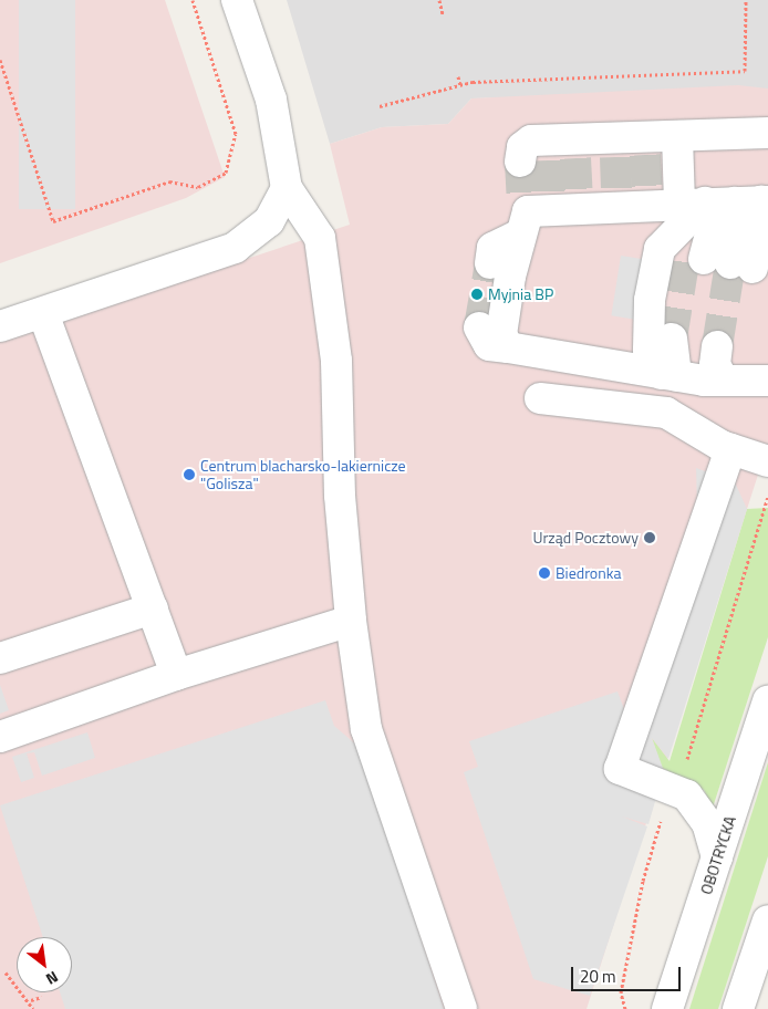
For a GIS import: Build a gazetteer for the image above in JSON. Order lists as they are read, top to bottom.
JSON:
{
  "streets": {
    "street": ["OBOTRYCKA"]
  },
  "places": [
    "Myjnia BP",
    "Centrum blacharsko-lakiernicze \"Golisza\"",
    "Urząd Pocztowy",
    "Biedronka"
  ],
  "scale_bar": "20 m",
  "north": "bottom right"
}
